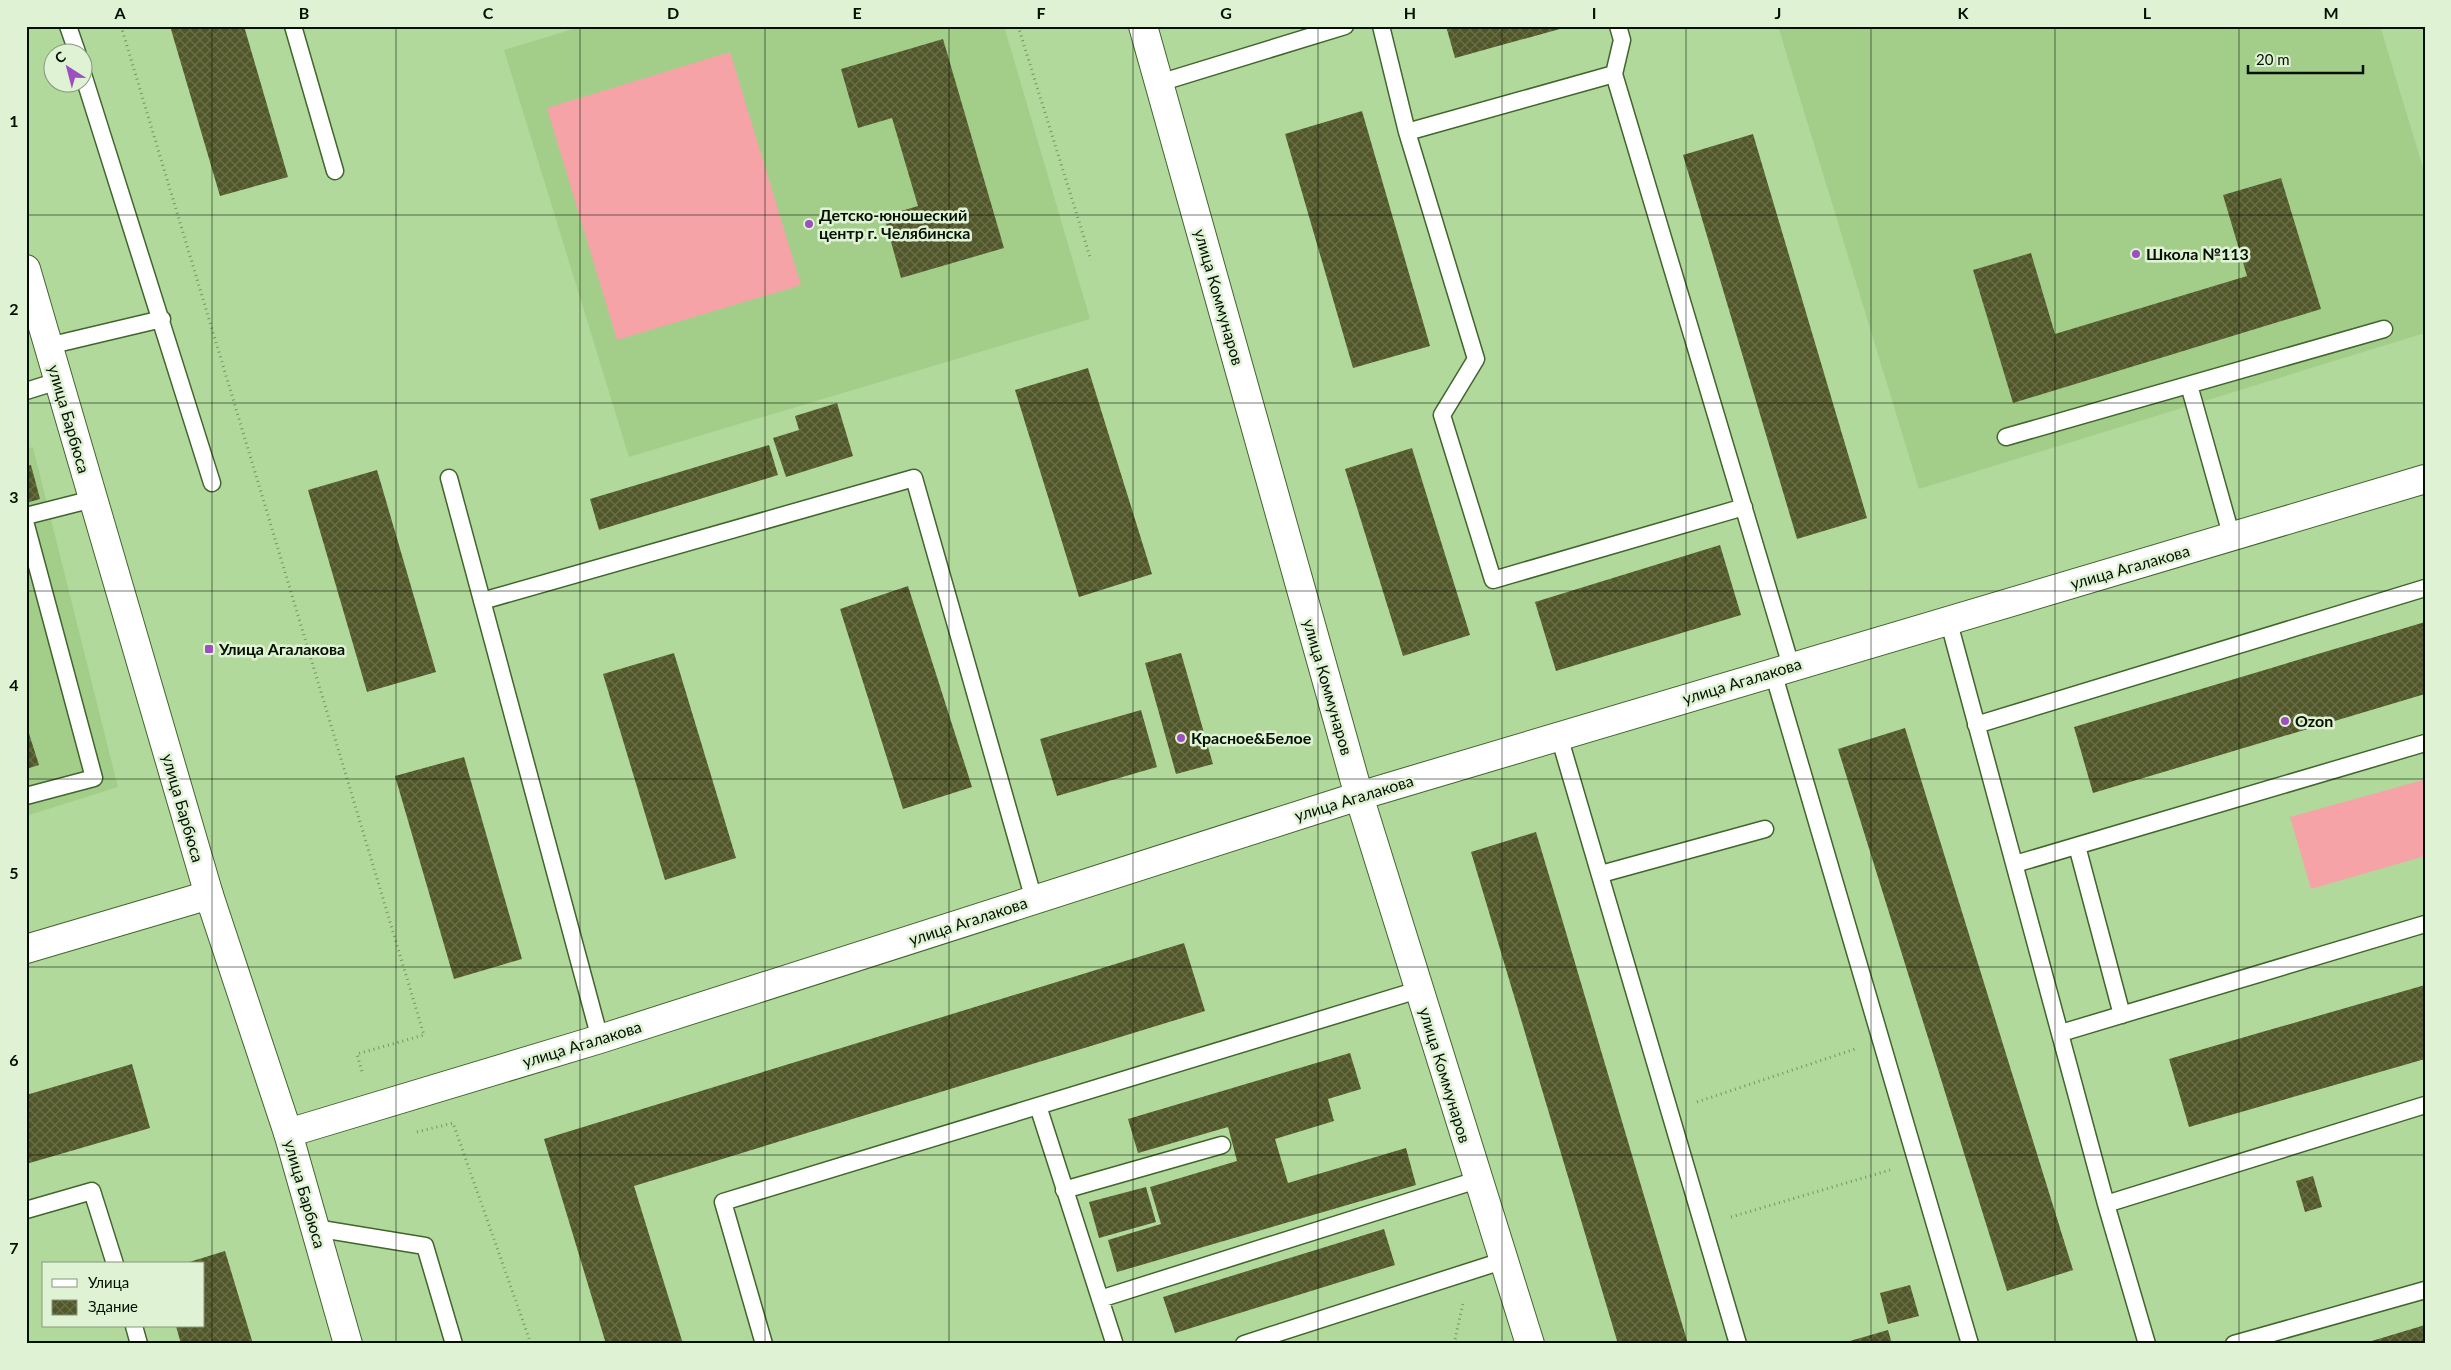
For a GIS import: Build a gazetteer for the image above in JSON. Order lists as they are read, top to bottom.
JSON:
{
  "streets": {
    "street": ["улица Коммунаров", "улица Барбюса", "улица Агалакова"]
  },
  "crossings": [
    ["улица Коммунаров", "улица Агалакова"],
    ["улица Барбюса", "улица Агалакова"]
  ],
  "places": {
    "other": [
      "Детско-юношеский центр г. Челябинска",
      "Школа №113",
      "Ozon",
      "Красное&Белое"
    ],
    "transit": ["Улица Агалакова"]
  },
  "legend": ["Улица", "Здание"],
  "scale_bar": "20 m",
  "north": "top left",
  "grid": {
    "columns": [
      "A",
      "B",
      "C",
      "D",
      "E",
      "F",
      "G",
      "H",
      "I",
      "J",
      "K",
      "L",
      "M"
    ],
    "rows": [
      "1",
      "2",
      "3",
      "4",
      "5",
      "6",
      "7"
    ]
  }
}
